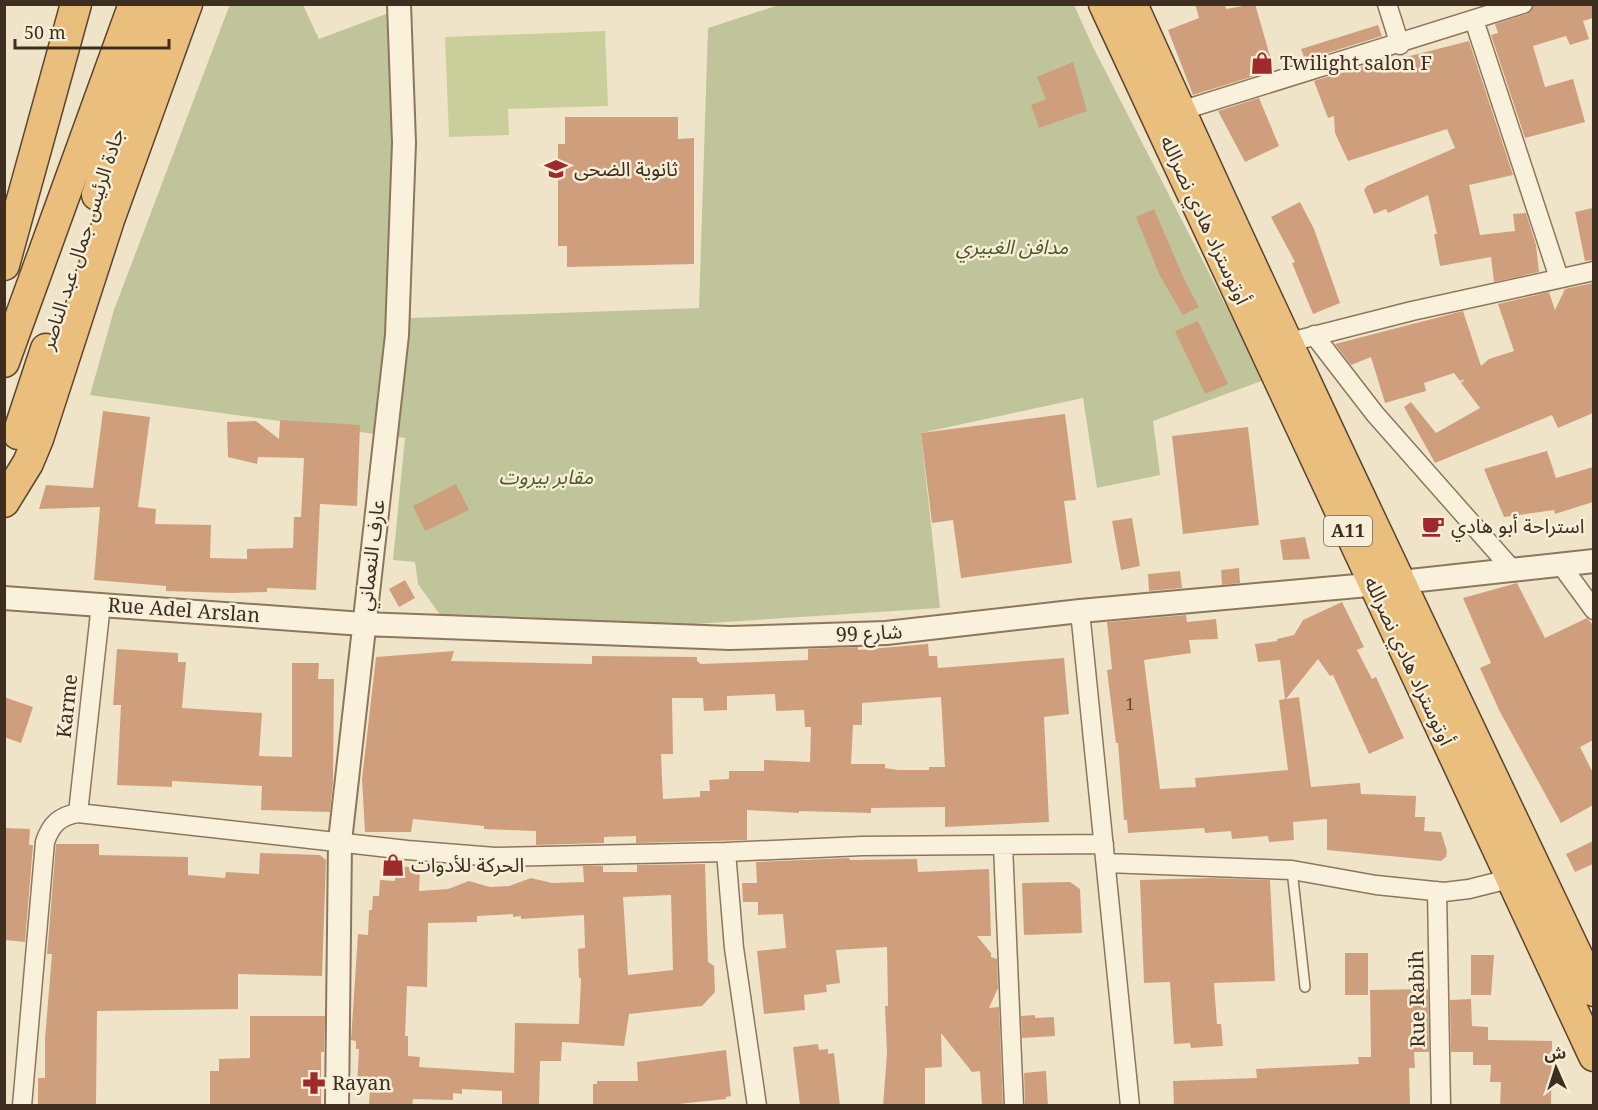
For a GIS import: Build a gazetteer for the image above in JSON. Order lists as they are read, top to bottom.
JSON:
{
  "streets": {
    "highway": ["أوتوستراد هادي نصرالله", "جادة الرئيس جمال عبد الناصر", "A11"],
    "street": [
      "عارف النعماني",
      "Rue Adel Arslan",
      "شارع 99",
      "Karme",
      "Rue Rabih"
    ]
  },
  "crossings": [
    ["أوتوستراد هادي نصرالله", "شارع 99"],
    ["عارف النعماني", "Rue Adel Arslan"],
    ["عارف النعماني", "شارع 99"],
    ["Rue Adel Arslan", "شارع 99"],
    ["Rue Adel Arslan", "Karme"]
  ],
  "parks": ["مدافن الغبيري", "مقابر بيروت"],
  "places": {
    "shop": ["Twilight salon F", "الحركة للأدوات"],
    "school or university": ["ثانوية الضحى"],
    "cafe": ["استراحة أبو هادي"],
    "pharmacy": ["Rayan"]
  },
  "house_numbers": ["1"],
  "scale_bar": "50 m",
  "north": "top"
}
